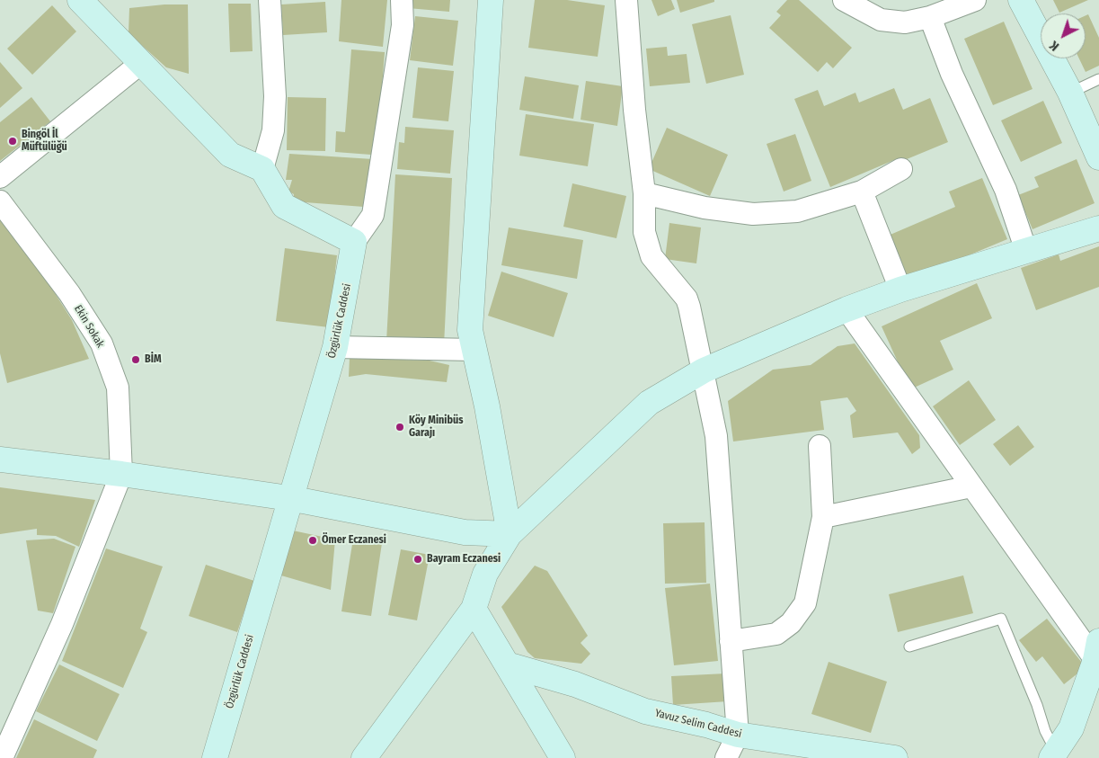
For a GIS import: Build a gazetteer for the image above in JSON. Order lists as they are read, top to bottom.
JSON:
{
  "streets": {
    "street": ["Özgürlük Caddesi", "Ekin Sokak", "Yavuz Selim Caddesi"]
  },
  "places": [
    "Bingöl İl Müftülüğü",
    "BİM",
    "Köy Minibüs Garajı",
    "Ömer Eczanesi",
    "Bayram Eczanesi"
  ],
  "north": "bottom left"
}
